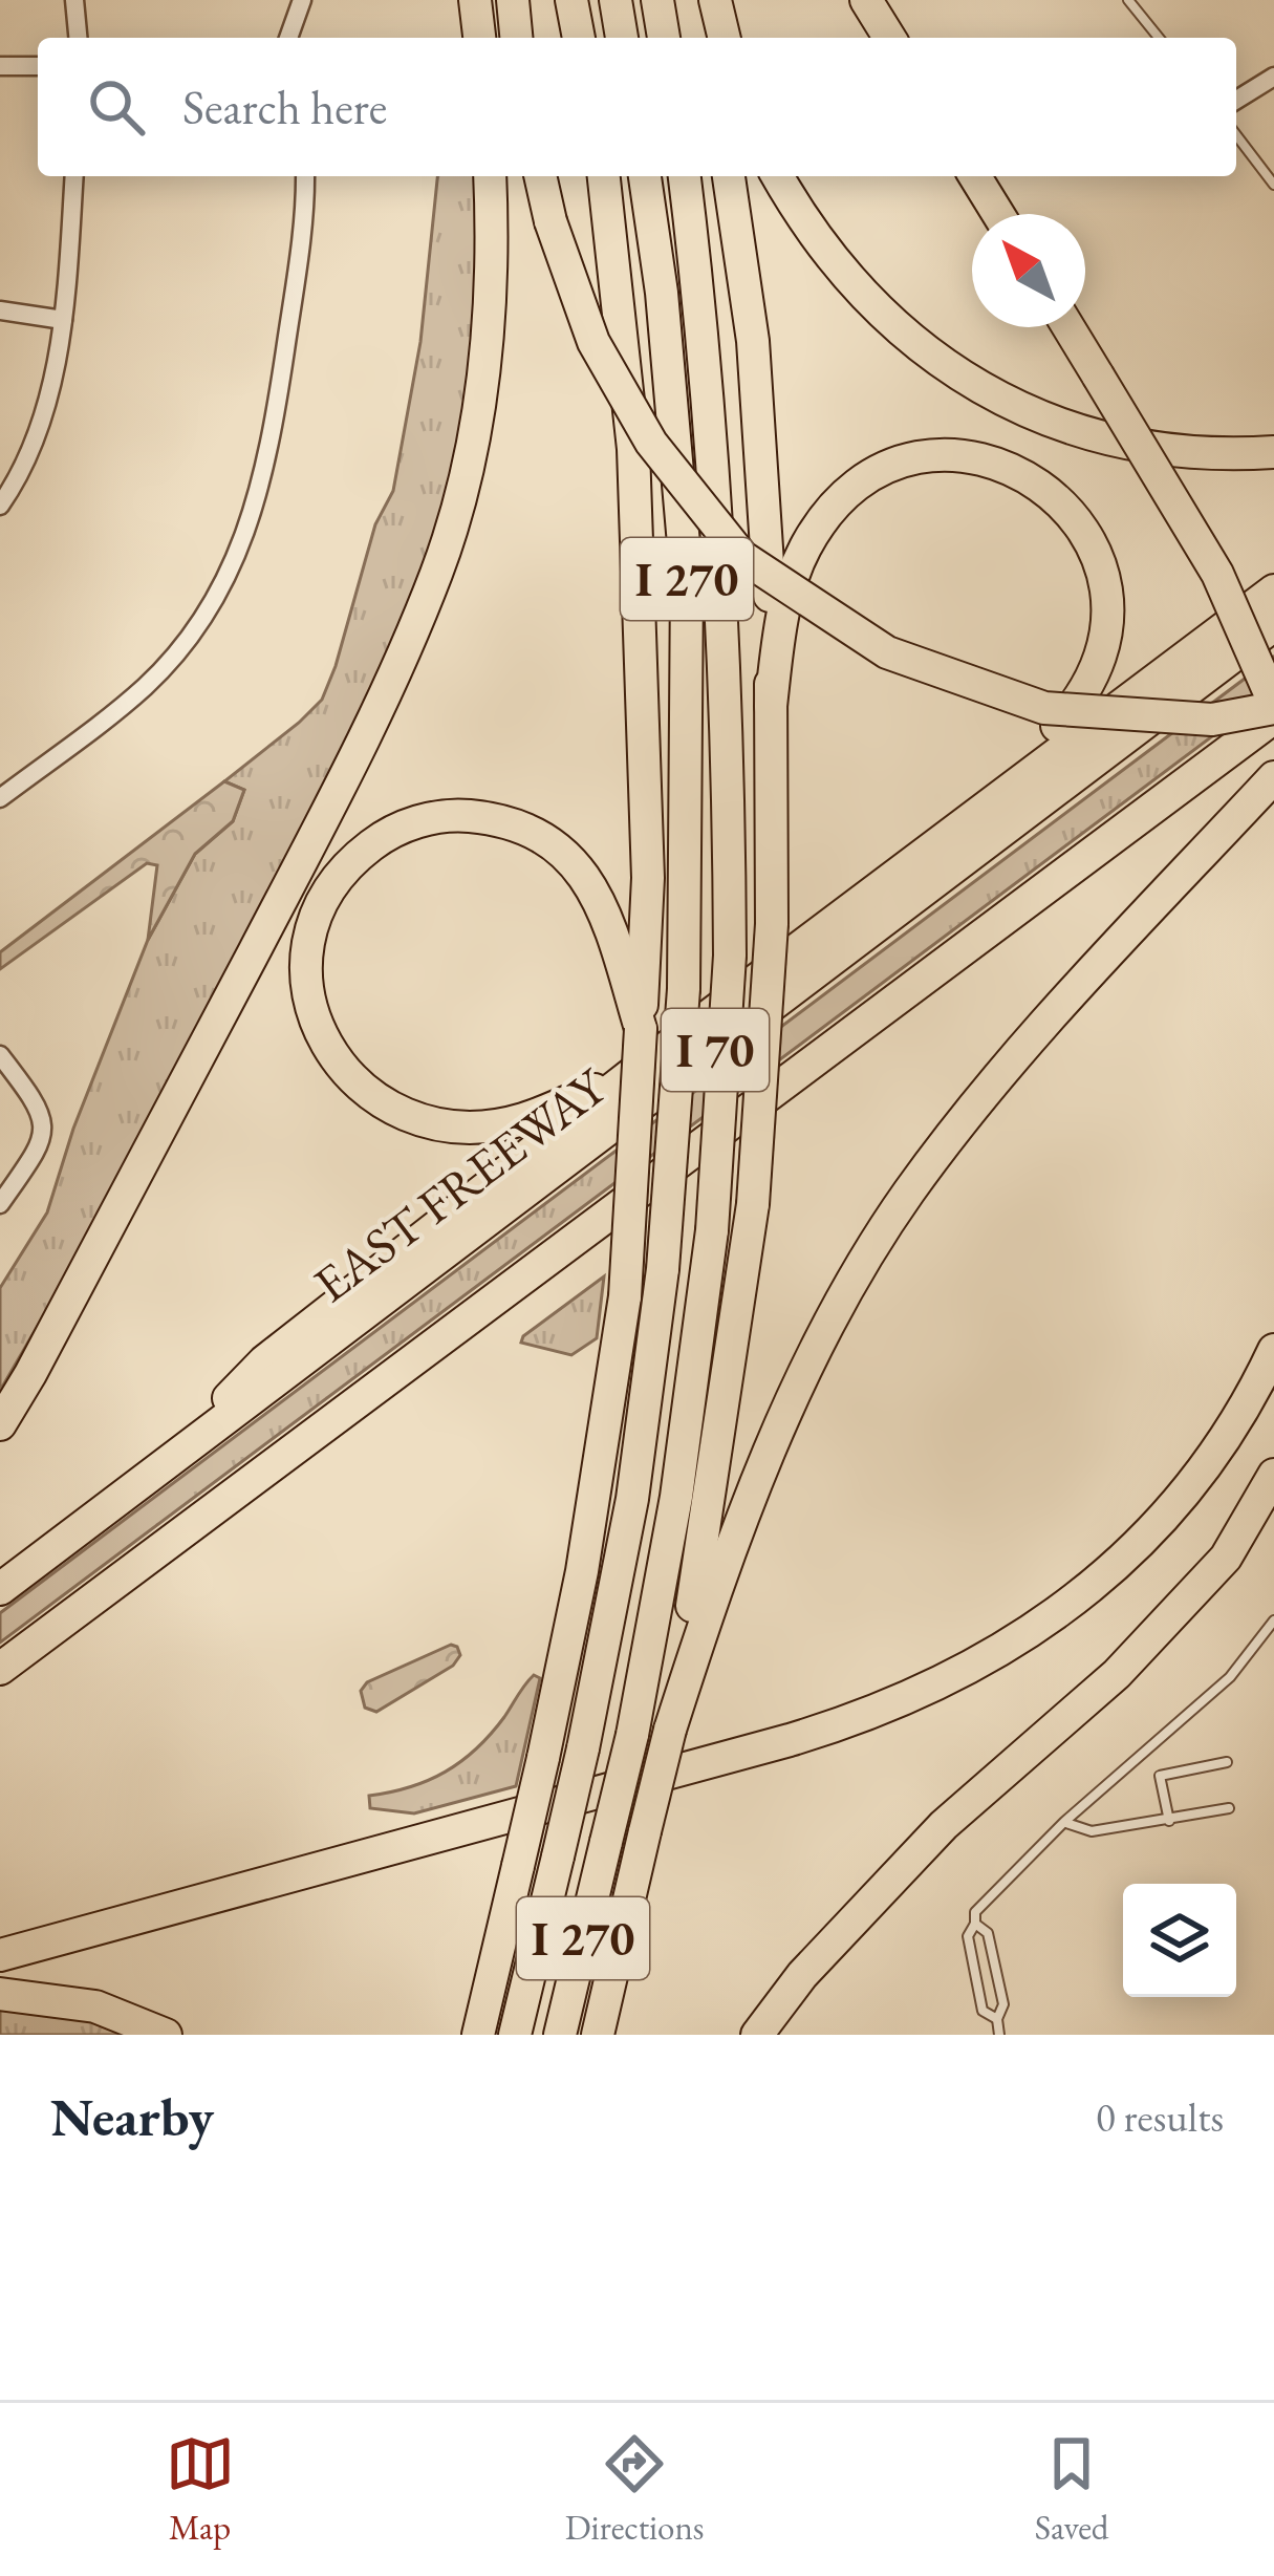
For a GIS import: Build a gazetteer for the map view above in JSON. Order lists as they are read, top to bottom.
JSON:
{
  "streets": {
    "highway": ["I 270", "I 70", "EAST FREEWAY"]
  },
  "north": "top left",
  "page": {
    "search": "Search here",
    "heading": ["Nearby", "0 results"],
    "nav": ["Map", "Directions", "Saved"]
  }
}
